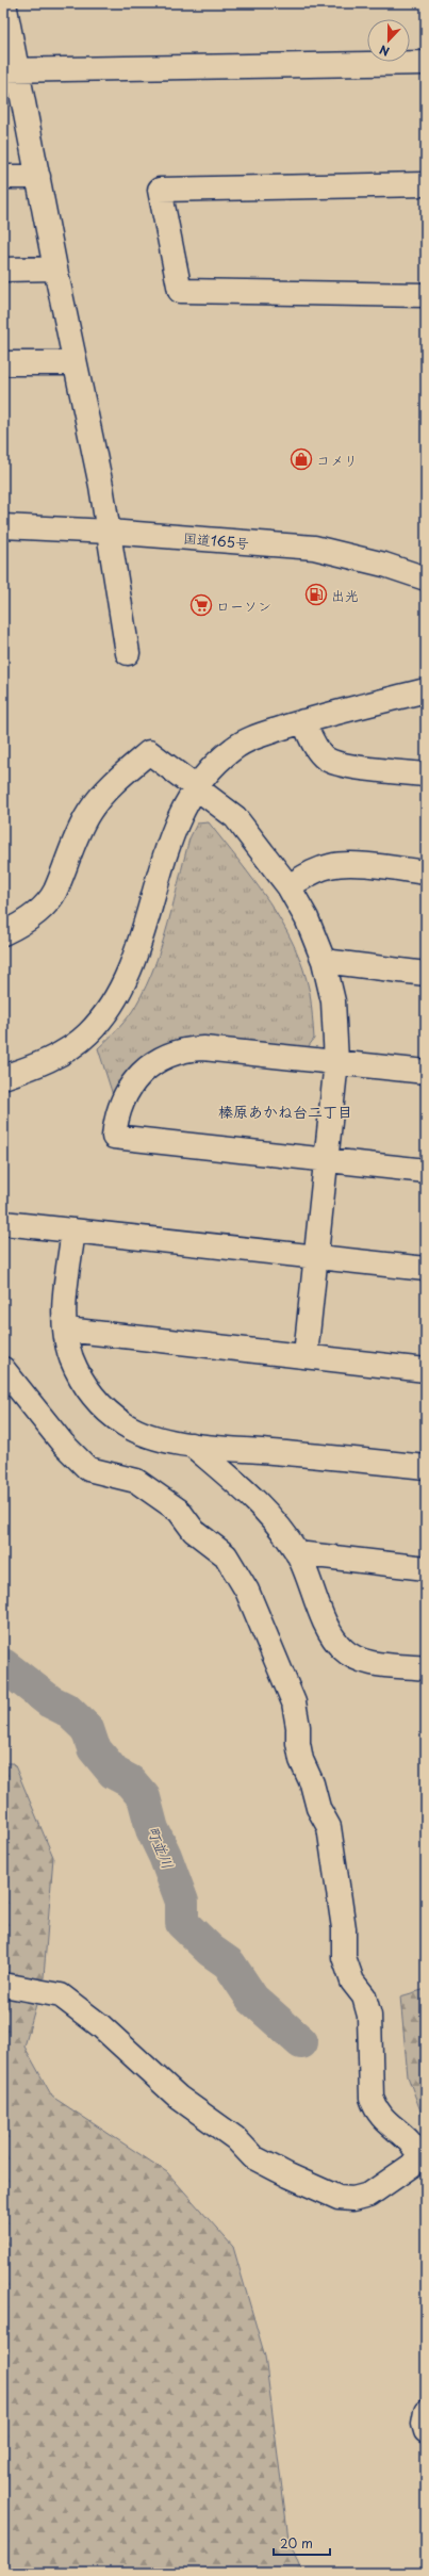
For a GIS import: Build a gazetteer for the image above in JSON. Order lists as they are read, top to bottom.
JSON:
{
  "streets": {
    "main road": ["国道165号"]
  },
  "districts": ["榛原あかね台二丁目"],
  "water": ["町並川"],
  "places": {
    "shop": ["コメリ"],
    "fuel station": ["出光"],
    "supermarket": ["ローソン"]
  },
  "scale_bar": "20 m",
  "north": "bottom"
}
